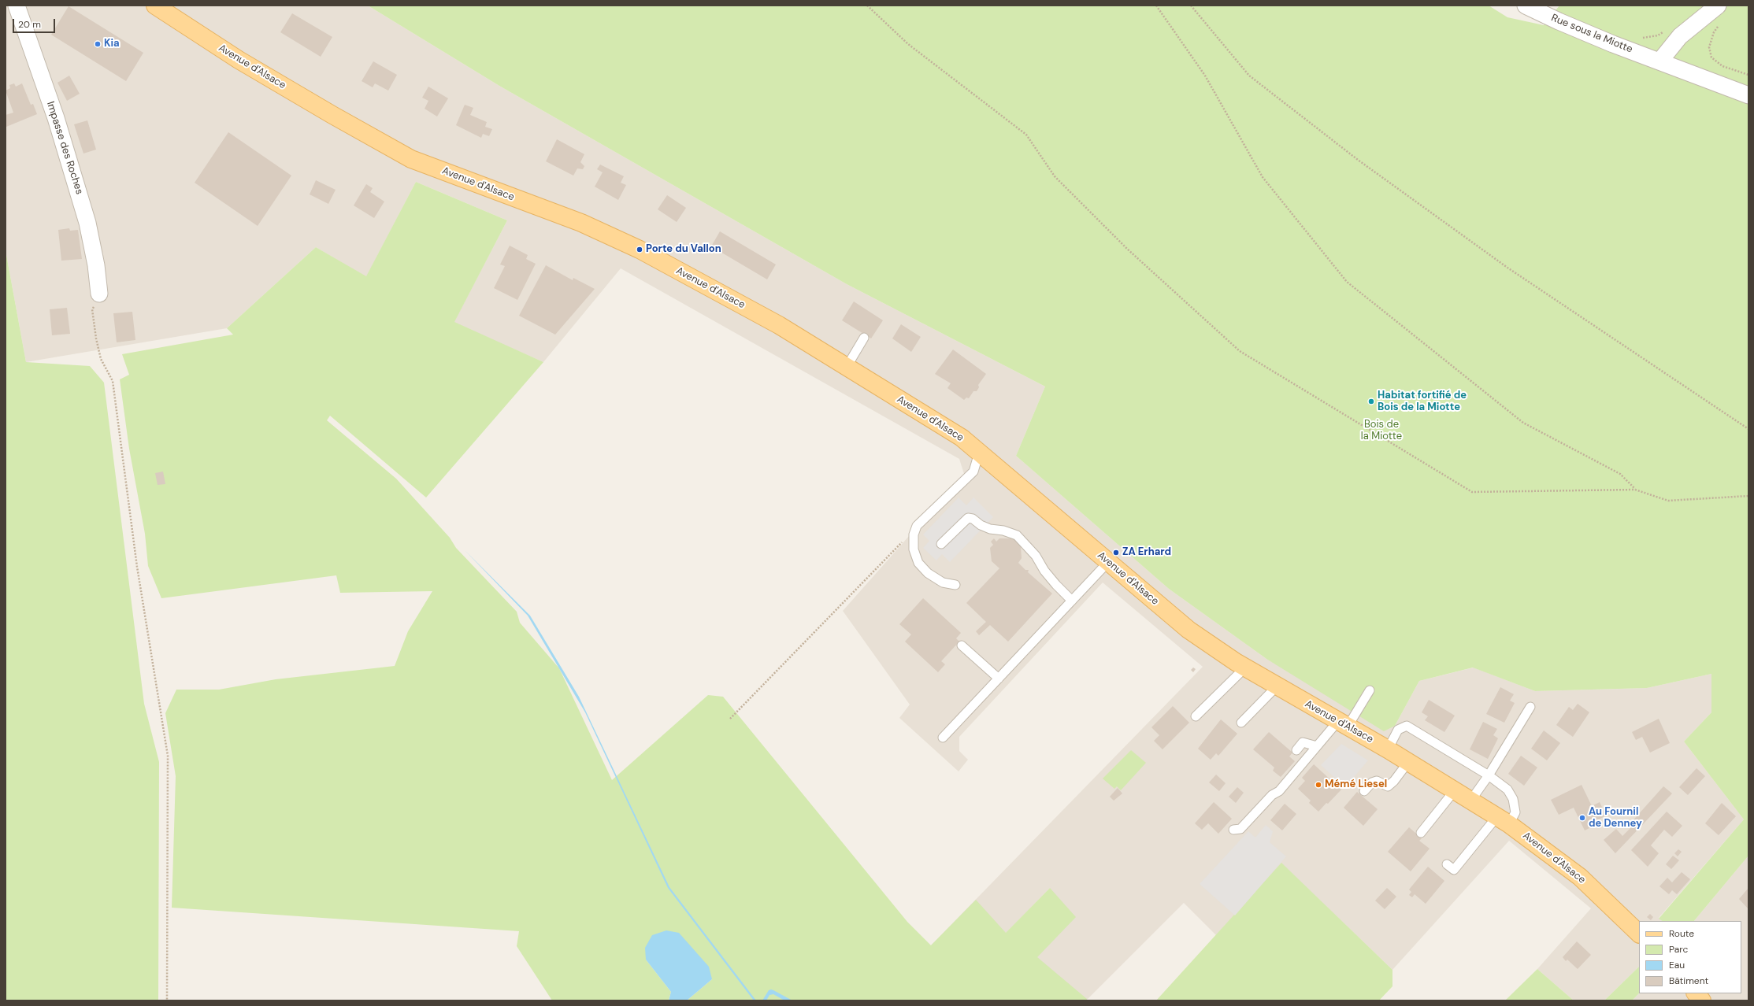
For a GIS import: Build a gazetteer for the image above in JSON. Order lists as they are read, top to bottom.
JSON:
{
  "streets": {
    "main road": ["Avenue d'Alsace"],
    "street": ["Rue sous la Miotte", "Impasse des Roches"]
  },
  "parks": ["Bois de la Miotte"],
  "places": [
    "Kia",
    "Porte du Vallon",
    "Habitat fortifié de Bois de la Miotte",
    "ZA Erhard",
    "Mémé Liesel",
    "Au Fournil de Denney"
  ],
  "legend": [
    "Route",
    "Parc",
    "Eau",
    "Bâtiment"
  ],
  "scale_bar": "20 m"
}
